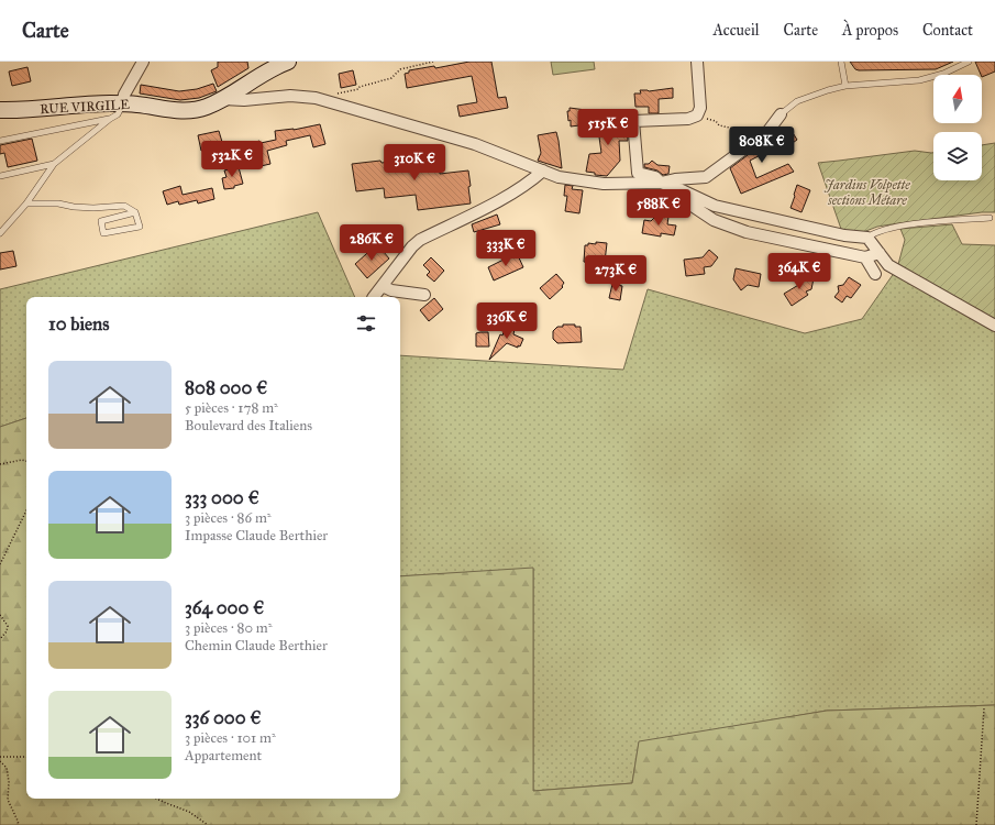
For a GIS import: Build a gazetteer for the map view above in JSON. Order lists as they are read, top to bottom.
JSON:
{
  "streets": {
    "street": ["RUE VIRGILE"]
  },
  "parks": ["Jardins Volpette sections Métare"],
  "north": "top",
  "page": {
    "header": "Carte",
    "nav": [
      "Accueil",
      "Carte",
      "À propos",
      "Contact"
    ],
    "price": [
      "515K €",
      "808K €",
      "532K €",
      "310K €",
      "588K €",
      "286K €",
      "333K €",
      "364K €",
      "273K €",
      "336K €"
    ],
    "heading": "10 biens",
    "list": [
      {
        "name": "808 000 €",
        "note": "5 pièces · 178 m² · Boulevard des Italiens"
      },
      {
        "name": "333 000 €",
        "note": "3 pièces · 86 m² · Impasse Claude Berthier"
      },
      {
        "name": "364 000 €",
        "note": "3 pièces · 80 m² · Chemin Claude Berthier"
      },
      {
        "name": "336 000 €",
        "note": "3 pièces · 101 m² · Appartement"
      }
    ]
  }
}
